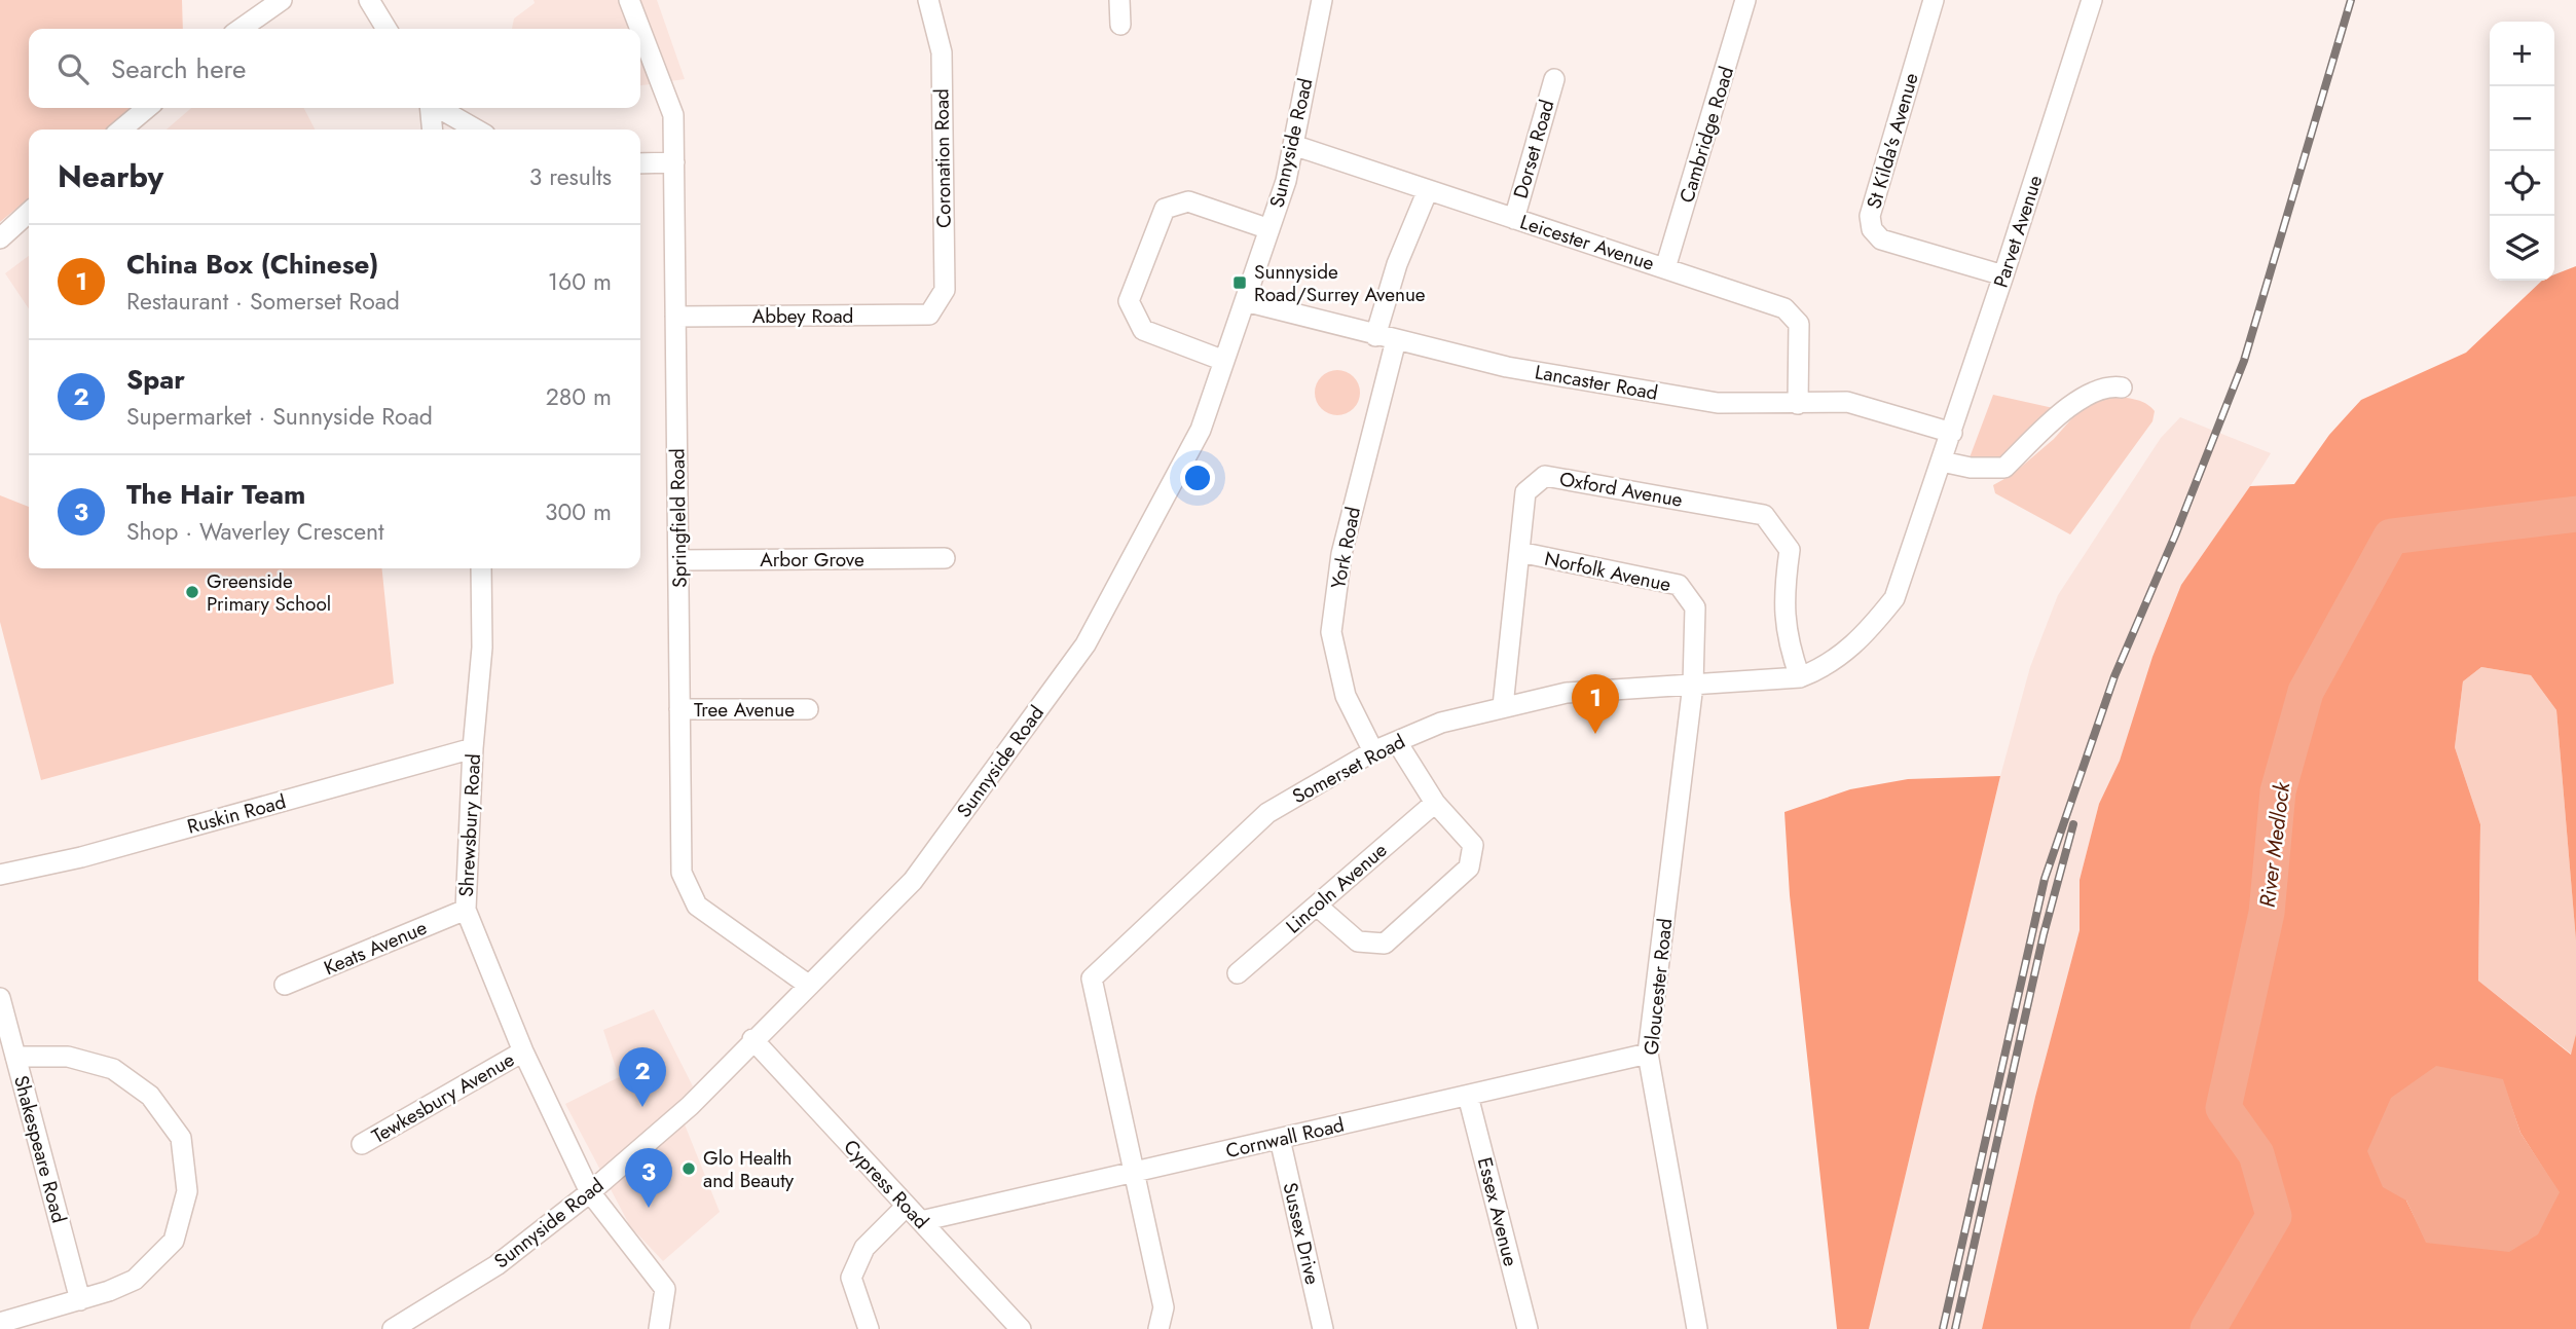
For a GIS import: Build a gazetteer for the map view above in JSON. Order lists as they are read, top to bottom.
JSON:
{
  "streets": {
    "street": [
      "Cambridge Road",
      "St Kilda's Avenue",
      "Sunnyside Road",
      "Dorset Road",
      "Coronation Road",
      "Parvet Avenue",
      "Leicester Avenue",
      "Abbey Road",
      "Lancaster Road",
      "Oxford Avenue",
      "Springfield Road",
      "York Road",
      "Arbor Grove",
      "Norfolk Avenue",
      "Tree Avenue",
      "Somerset Road",
      "Ruskin Road",
      "Shrewsbury Road",
      "Lincoln Avenue",
      "Keats Avenue",
      "Gloucester Road",
      "Tewkesbury Avenue",
      "Cornwall Road",
      "Shakespeare Road",
      "Cypress Road",
      "Essex Avenue",
      "Sussex Drive"
    ]
  },
  "crossings": [
    ["Cambridge Road", "Leicester Avenue"],
    ["St Kilda's Avenue", "Parvet Avenue"],
    ["Sunnyside Road", "Leicester Avenue"],
    ["Sunnyside Road", "Lancaster Road"],
    ["Sunnyside Road", "Springfield Road"],
    ["Sunnyside Road", "Shrewsbury Road"],
    ["Sunnyside Road", "Cypress Road"],
    ["Dorset Road", "Leicester Avenue"],
    ["Coronation Road", "Abbey Road"],
    ["Parvet Avenue", "Lancaster Road"],
    ["Parvet Avenue", "Somerset Road"],
    ["Leicester Avenue", "Lancaster Road"],
    ["Abbey Road", "Springfield Road"],
    ["Lancaster Road", "York Road"],
    ["Oxford Avenue", "Norfolk Avenue"],
    ["Oxford Avenue", "Somerset Road"],
    ["Springfield Road", "Arbor Grove"],
    ["Springfield Road", "Tree Avenue"],
    ["York Road", "Somerset Road"],
    ["Norfolk Avenue", "Somerset Road"],
    ["Norfolk Avenue", "Gloucester Road"],
    ["Somerset Road", "Gloucester Road"],
    ["Somerset Road", "Cornwall Road"],
    ["Ruskin Road", "Shrewsbury Road"],
    ["Shrewsbury Road", "Keats Avenue"],
    ["Shrewsbury Road", "Tewkesbury Avenue"],
    ["Gloucester Road", "Cornwall Road"],
    ["Cornwall Road", "Cypress Road"],
    ["Cornwall Road", "Essex Avenue"],
    ["Cornwall Road", "Sussex Drive"]
  ],
  "water": ["River Medlock"],
  "places": {
    "transit": ["Sunnyside Road/Surrey Avenue"],
    "other": ["Greenside Primary School", "Glo Health and Beauty"]
  },
  "page": {
    "map_buttons": ["+", "−"],
    "search": "Search here",
    "heading": ["Nearby", "3 results"],
    "list": [
      {
        "mark": "1",
        "name": "China Box (Chinese)",
        "note": "Restaurant · Somerset Road",
        "value": "160 m"
      },
      {
        "mark": "2",
        "name": "Spar",
        "note": "Supermarket · Sunnyside Road",
        "value": "280 m"
      },
      {
        "mark": "3",
        "name": "The Hair Team",
        "note": "Shop · Waverley Crescent",
        "value": "300 m"
      }
    ],
    "pins": ["1", "2", "3"]
  }
}
